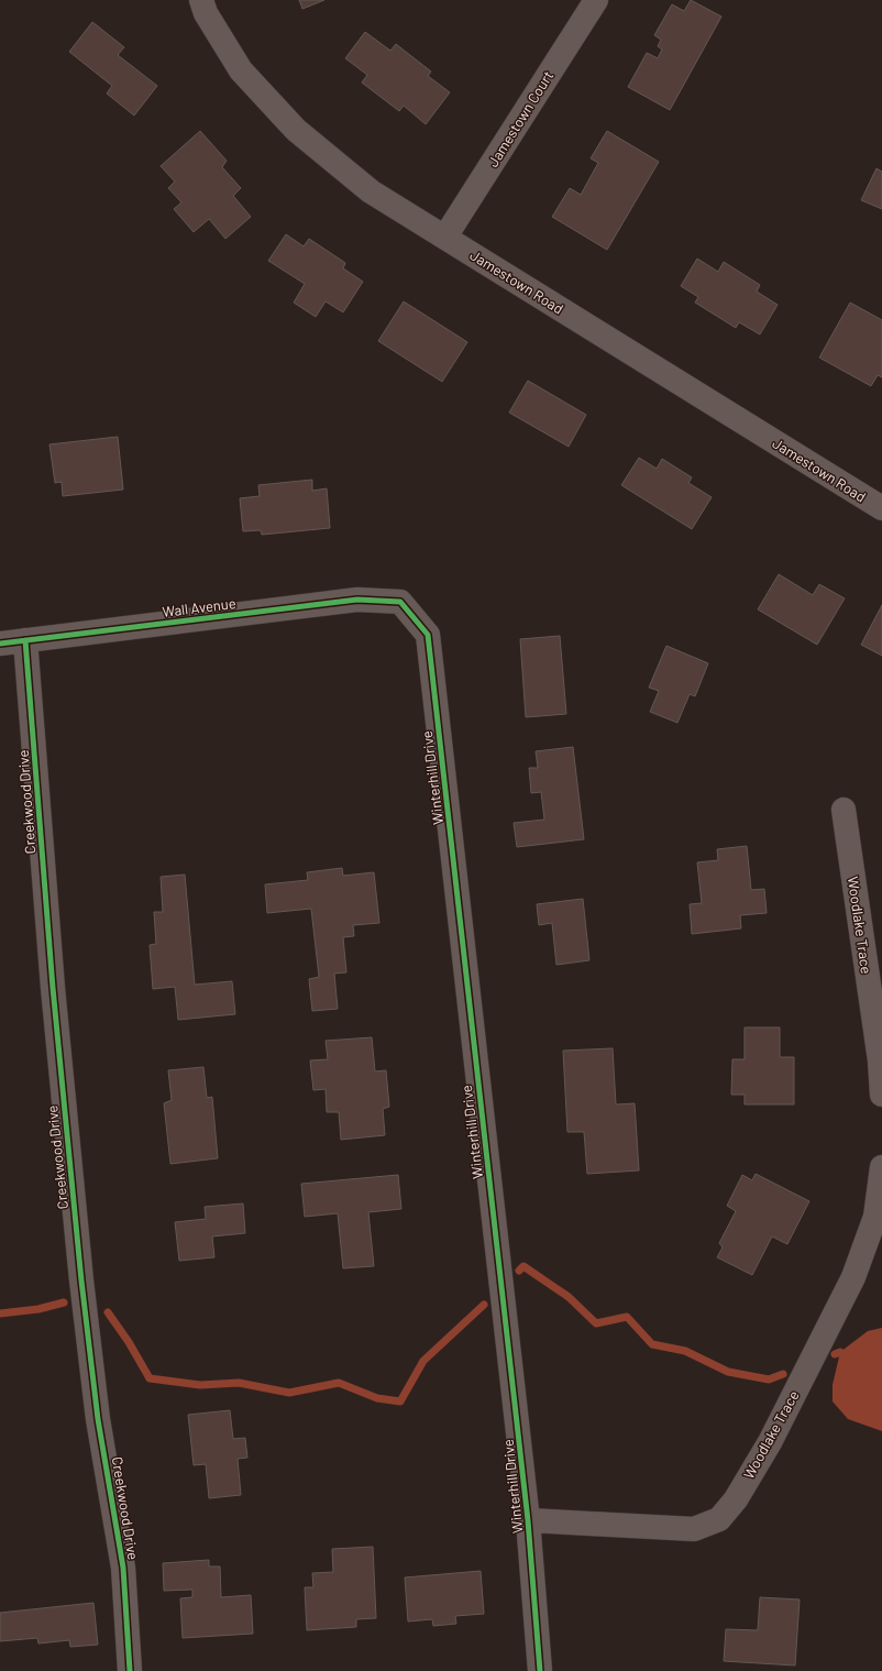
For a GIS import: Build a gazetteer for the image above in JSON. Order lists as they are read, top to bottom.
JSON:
{
  "streets": {
    "street": [
      "Jamestown Court",
      "Jamestown Road",
      "Wall Avenue",
      "Winterhill Drive",
      "Creekwood Drive",
      "Woodlake Trace"
    ]
  },
  "crossings": [
    ["Jamestown Court", "Jamestown Road"],
    ["Wall Avenue", "Winterhill Drive"],
    ["Wall Avenue", "Creekwood Drive"],
    ["Winterhill Drive", "Woodlake Trace"]
  ]
}
